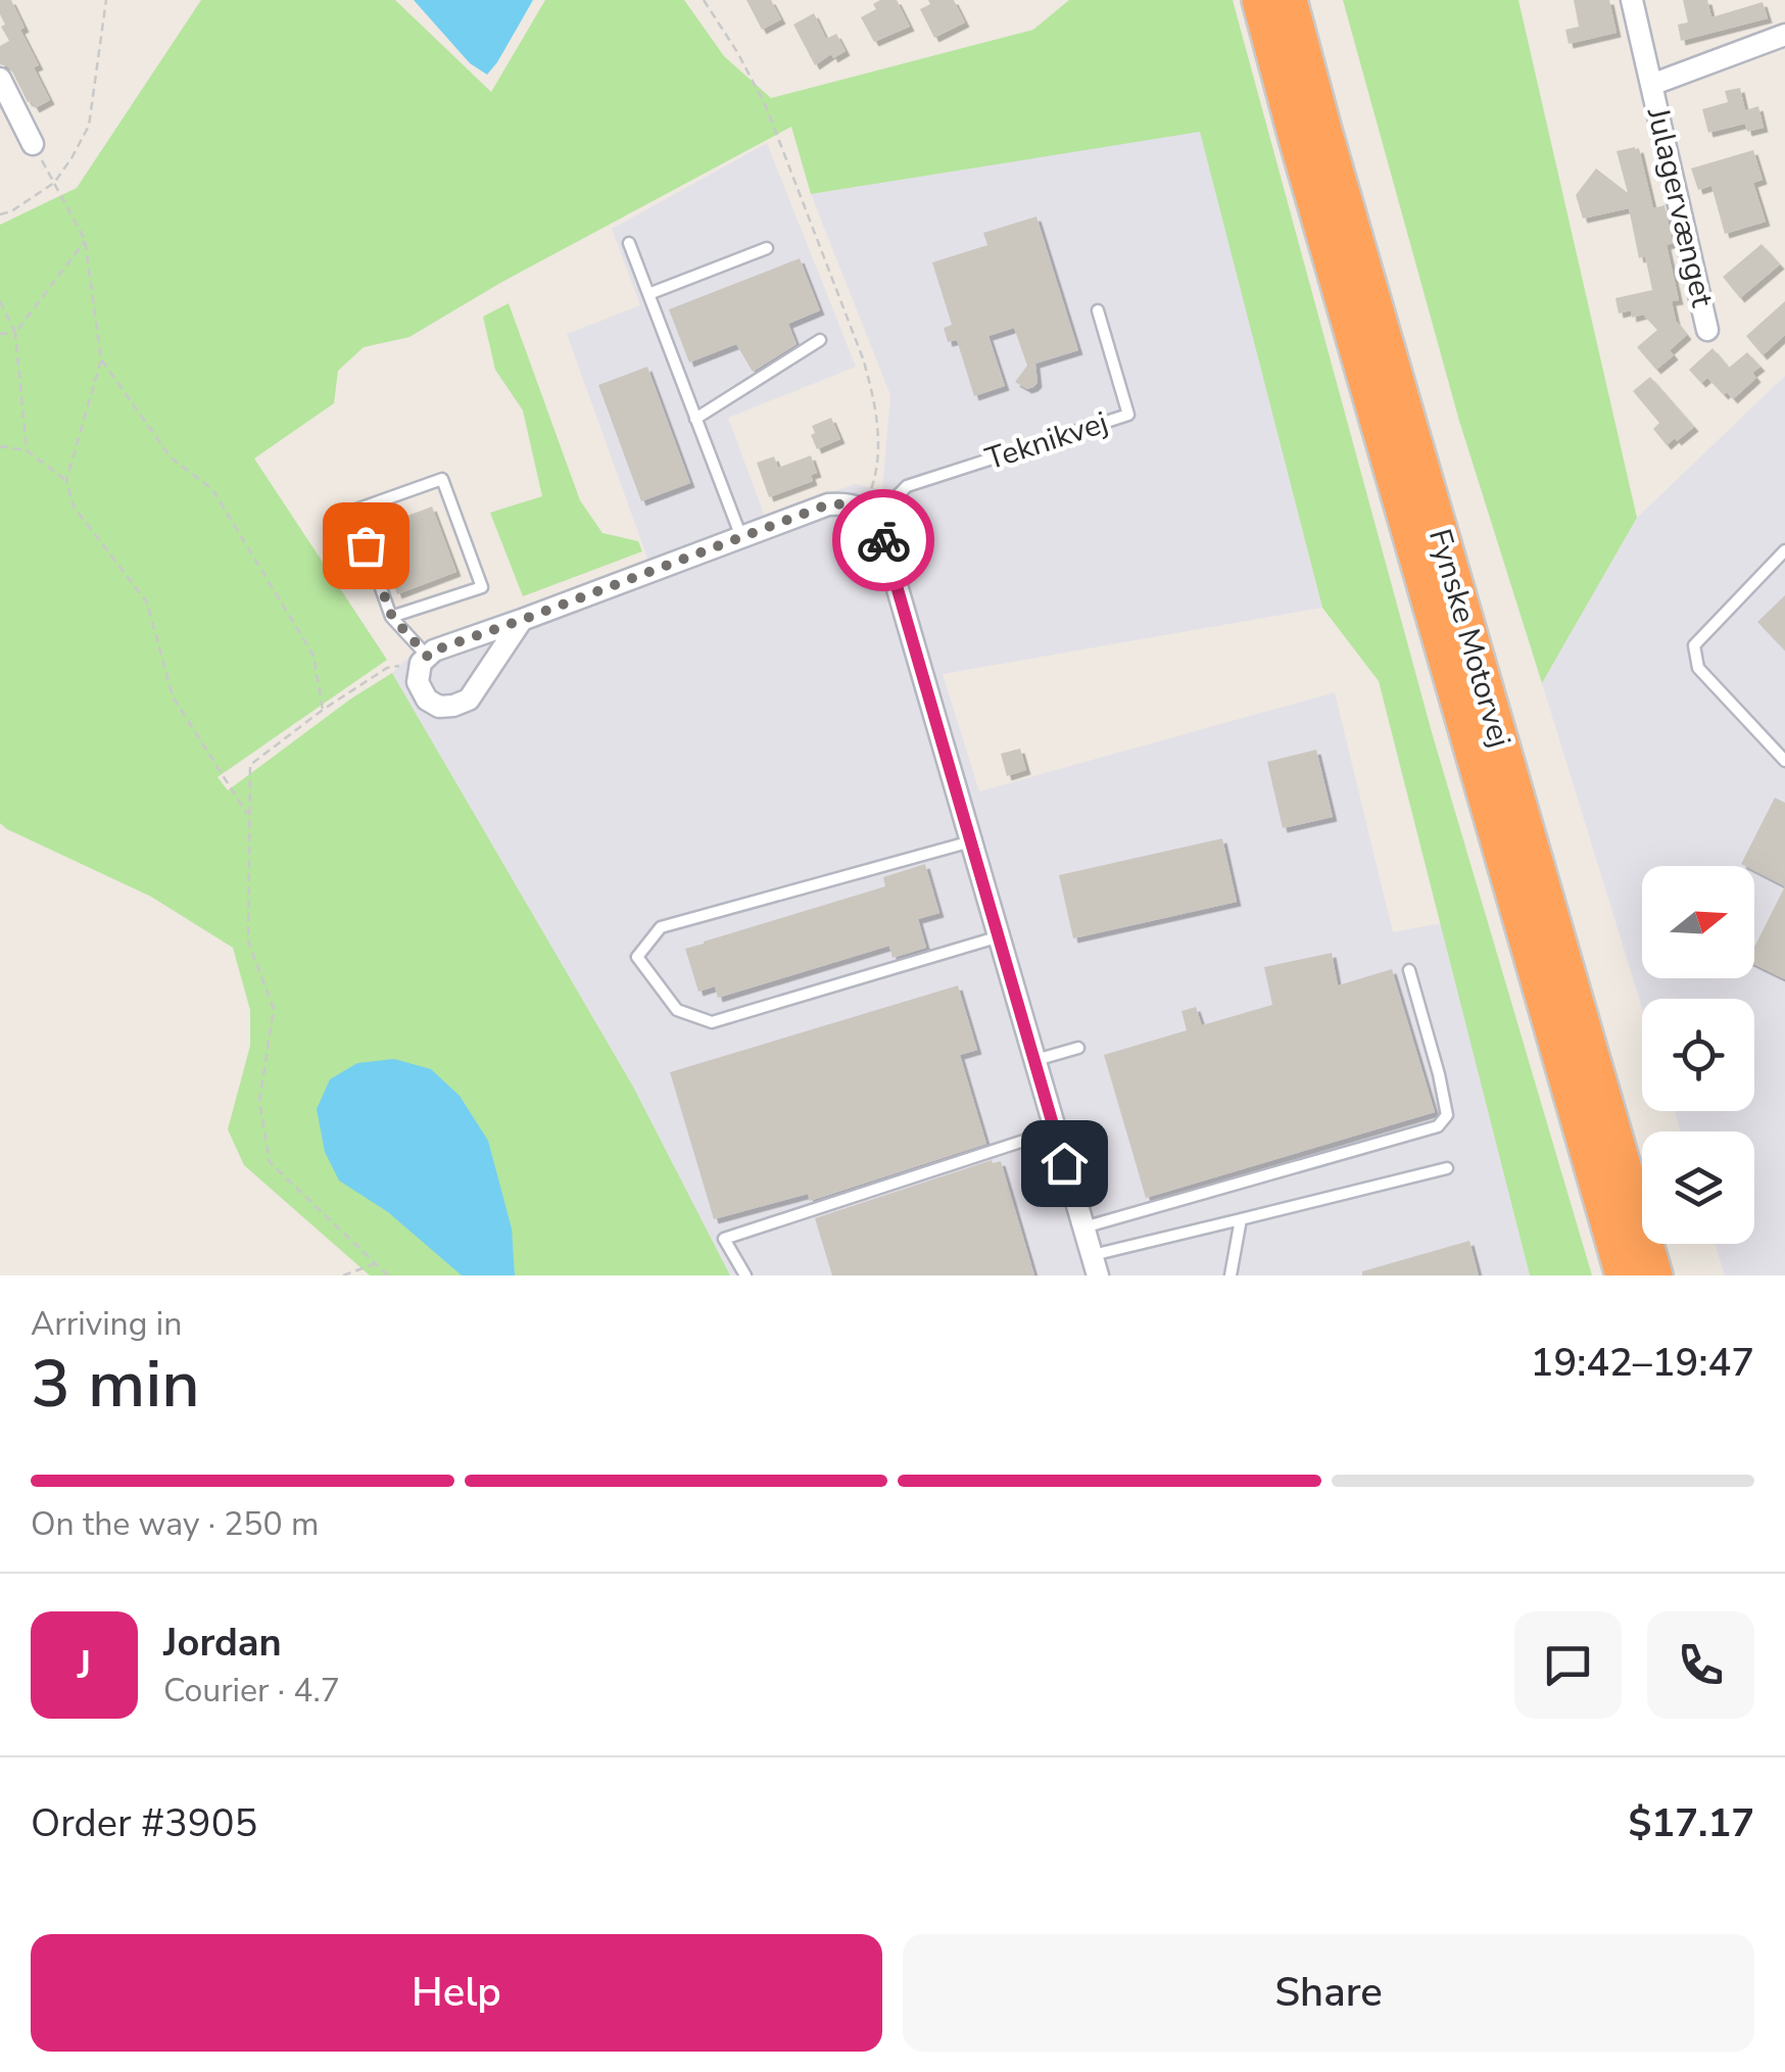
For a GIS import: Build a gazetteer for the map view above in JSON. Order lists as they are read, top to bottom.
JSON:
{
  "streets": {
    "highway": ["Fynske Motorvej"],
    "street": ["Julagervænget"],
    "lane": ["Teknikvej"]
  },
  "north": "right",
  "page": {
    "heading": ["3 min", "Arriving in", "19:42–19:47"],
    "panel": [
      "Jordan",
      "Courier · 4.7",
      "Order #3905",
      "$17.17"
    ],
    "bar": "On the way · 250 m",
    "round": "J",
    "buttons": ["Help", "Share"]
  }
}
